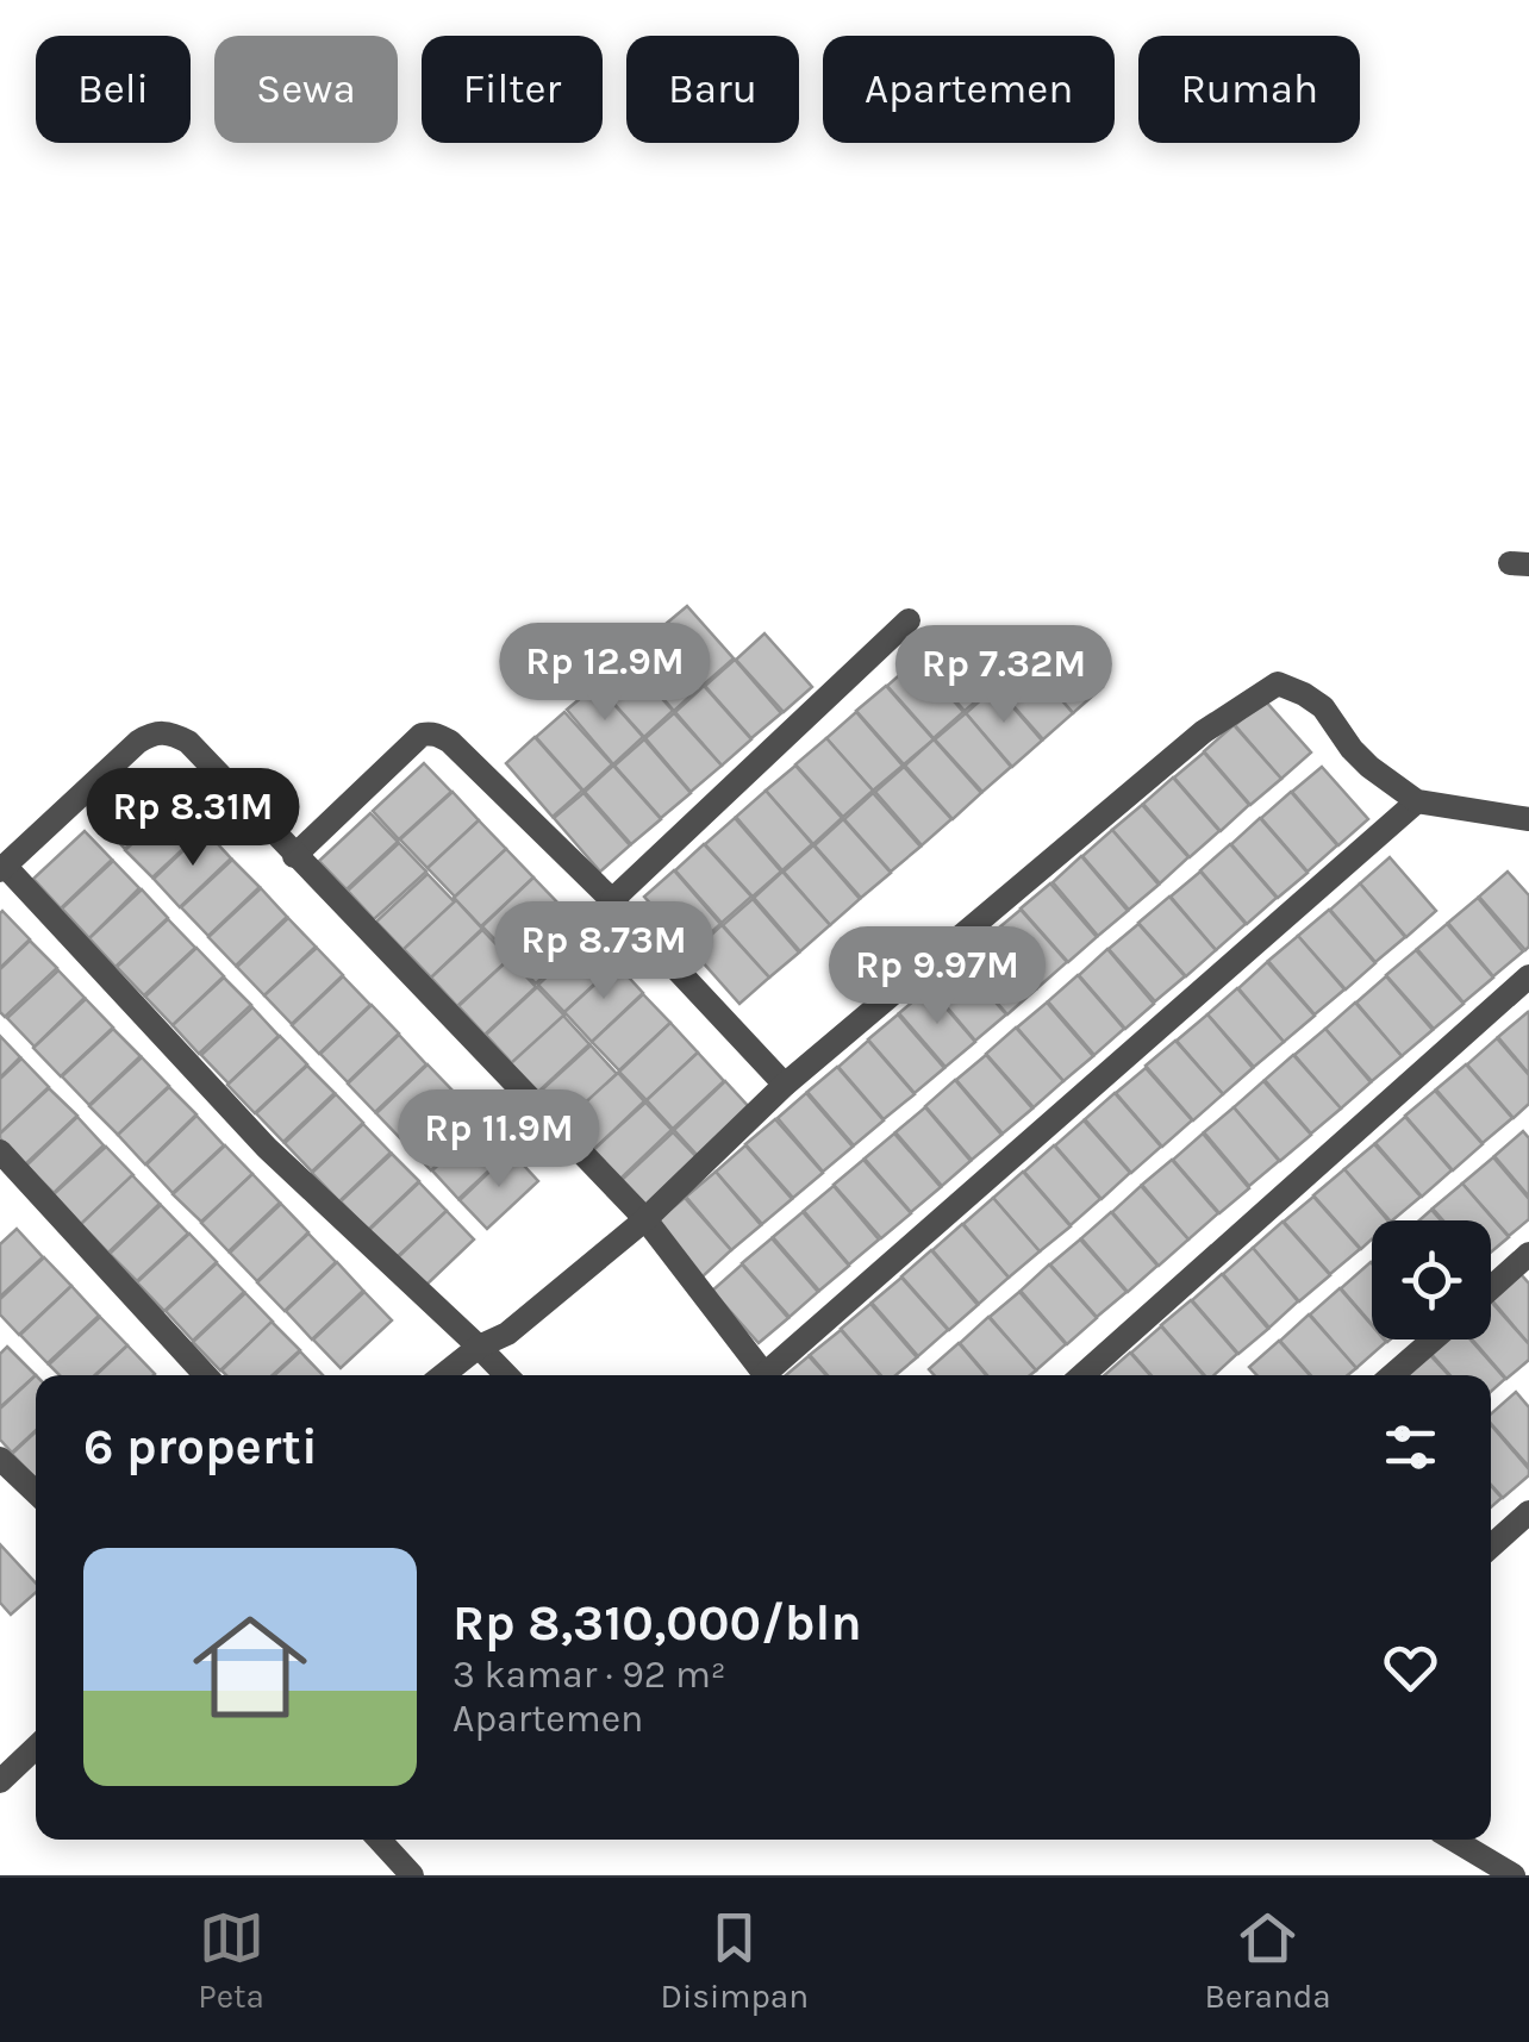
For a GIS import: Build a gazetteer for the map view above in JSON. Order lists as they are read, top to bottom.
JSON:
{
  "page": {
    "chip": [
      "Beli",
      "Sewa",
      "Filter",
      "Baru",
      "Apartemen",
      "Rumah"
    ],
    "price": [
      "Rp 12.9M",
      "Rp 7.32M",
      "Rp 8.31M",
      "Rp 8.73M",
      "Rp 9.97M",
      "Rp 11.9M"
    ],
    "heading": "6 properti",
    "list": [
      {
        "name": "Rp 8,310,000/bln",
        "note": "3 kamar · 92 m² · Apartemen"
      }
    ],
    "tabs": ["Peta", "Disimpan", "Beranda"]
  }
}
